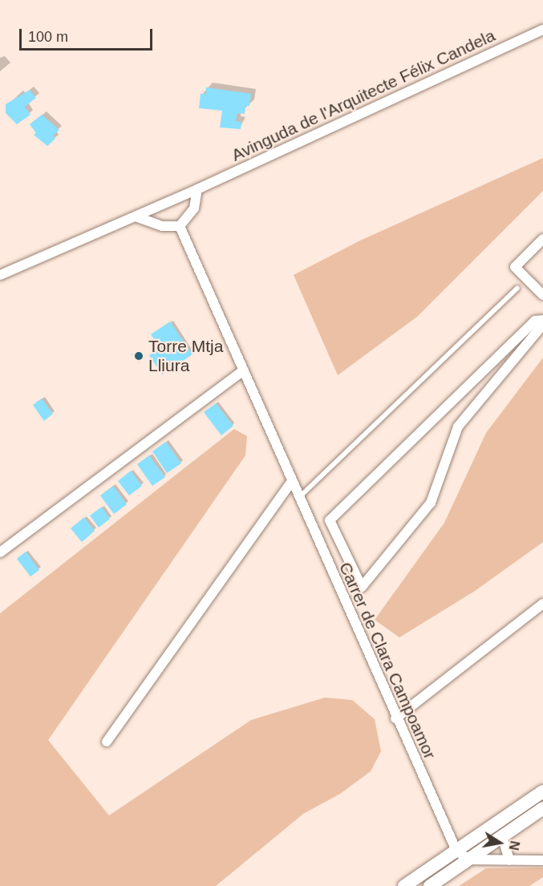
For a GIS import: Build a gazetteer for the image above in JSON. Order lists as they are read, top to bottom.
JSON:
{
  "streets": {
    "street": ["Avinguda de l'Arquitecte Félix Candela", "Carrer de Clara Campoamor"]
  },
  "places": ["Torre Mtja Lliura"],
  "scale_bar": "100 m",
  "north": "right"
}
